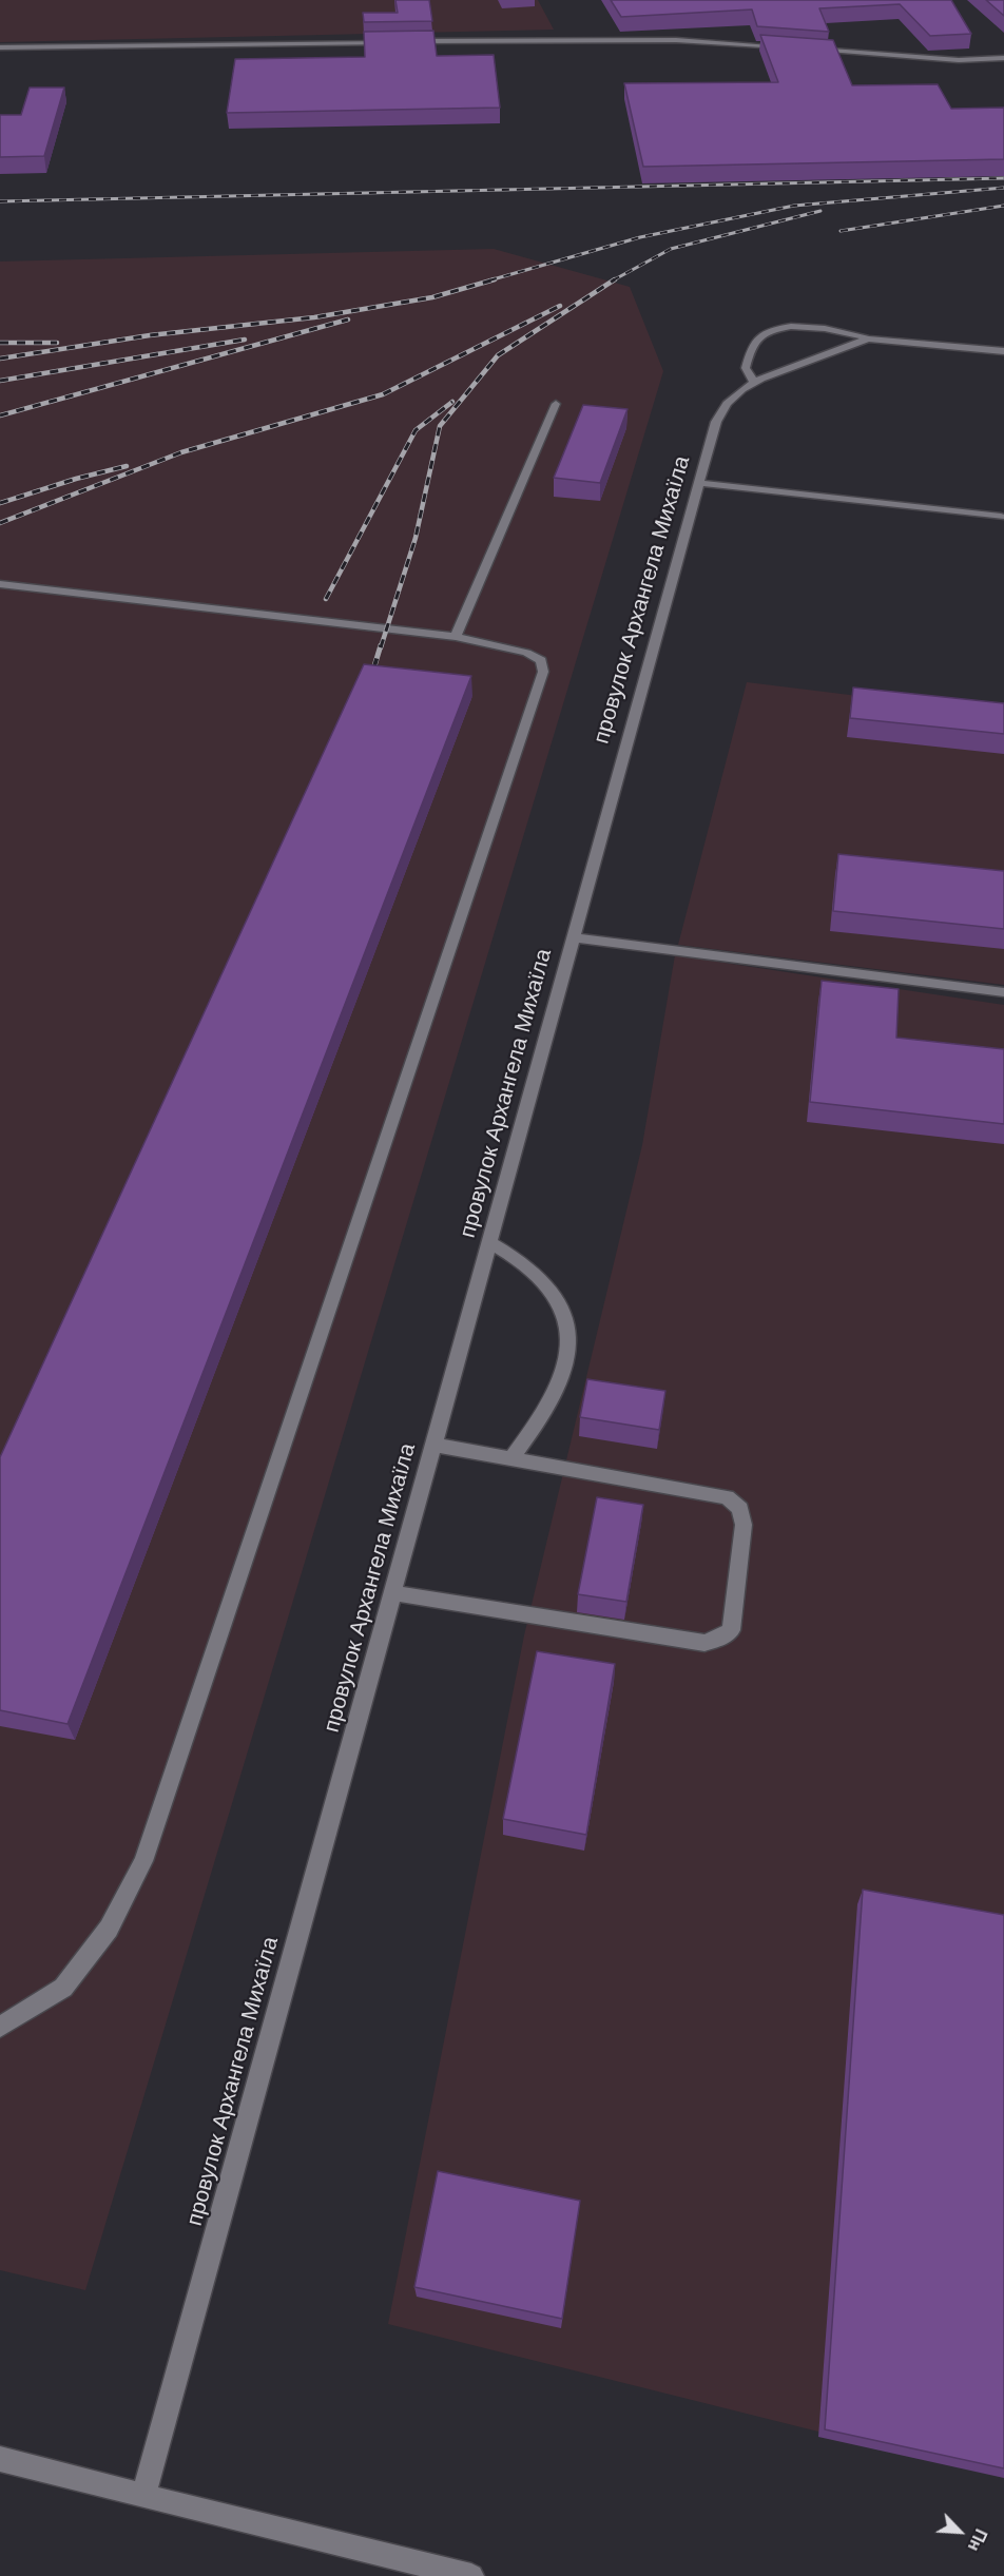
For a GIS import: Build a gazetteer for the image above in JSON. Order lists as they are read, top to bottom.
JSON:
{
  "streets": {
    "street": ["провулок Архангела Михаїла"]
  },
  "north": "bottom right"
}
